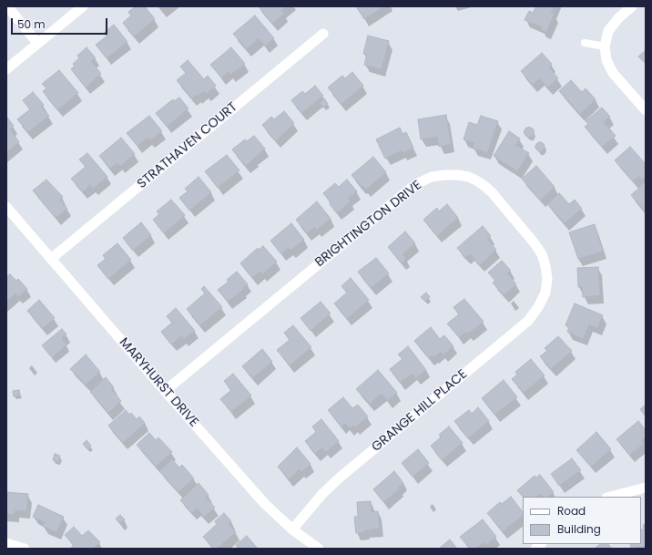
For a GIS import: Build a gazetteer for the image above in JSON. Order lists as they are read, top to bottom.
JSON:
{
  "streets": {
    "street": [
      "STRATHAVEN COURT",
      "BRIGHTINGTON DRIVE",
      "MARYHURST DRIVE",
      "GRANGE HILL PLACE"
    ]
  },
  "crossings": [
    ["STRATHAVEN COURT", "MARYHURST DRIVE"],
    ["BRIGHTINGTON DRIVE", "MARYHURST DRIVE"],
    ["BRIGHTINGTON DRIVE", "GRANGE HILL PLACE"],
    ["MARYHURST DRIVE", "GRANGE HILL PLACE"]
  ],
  "legend": ["Road", "Building"],
  "scale_bar": "50 m"
}
